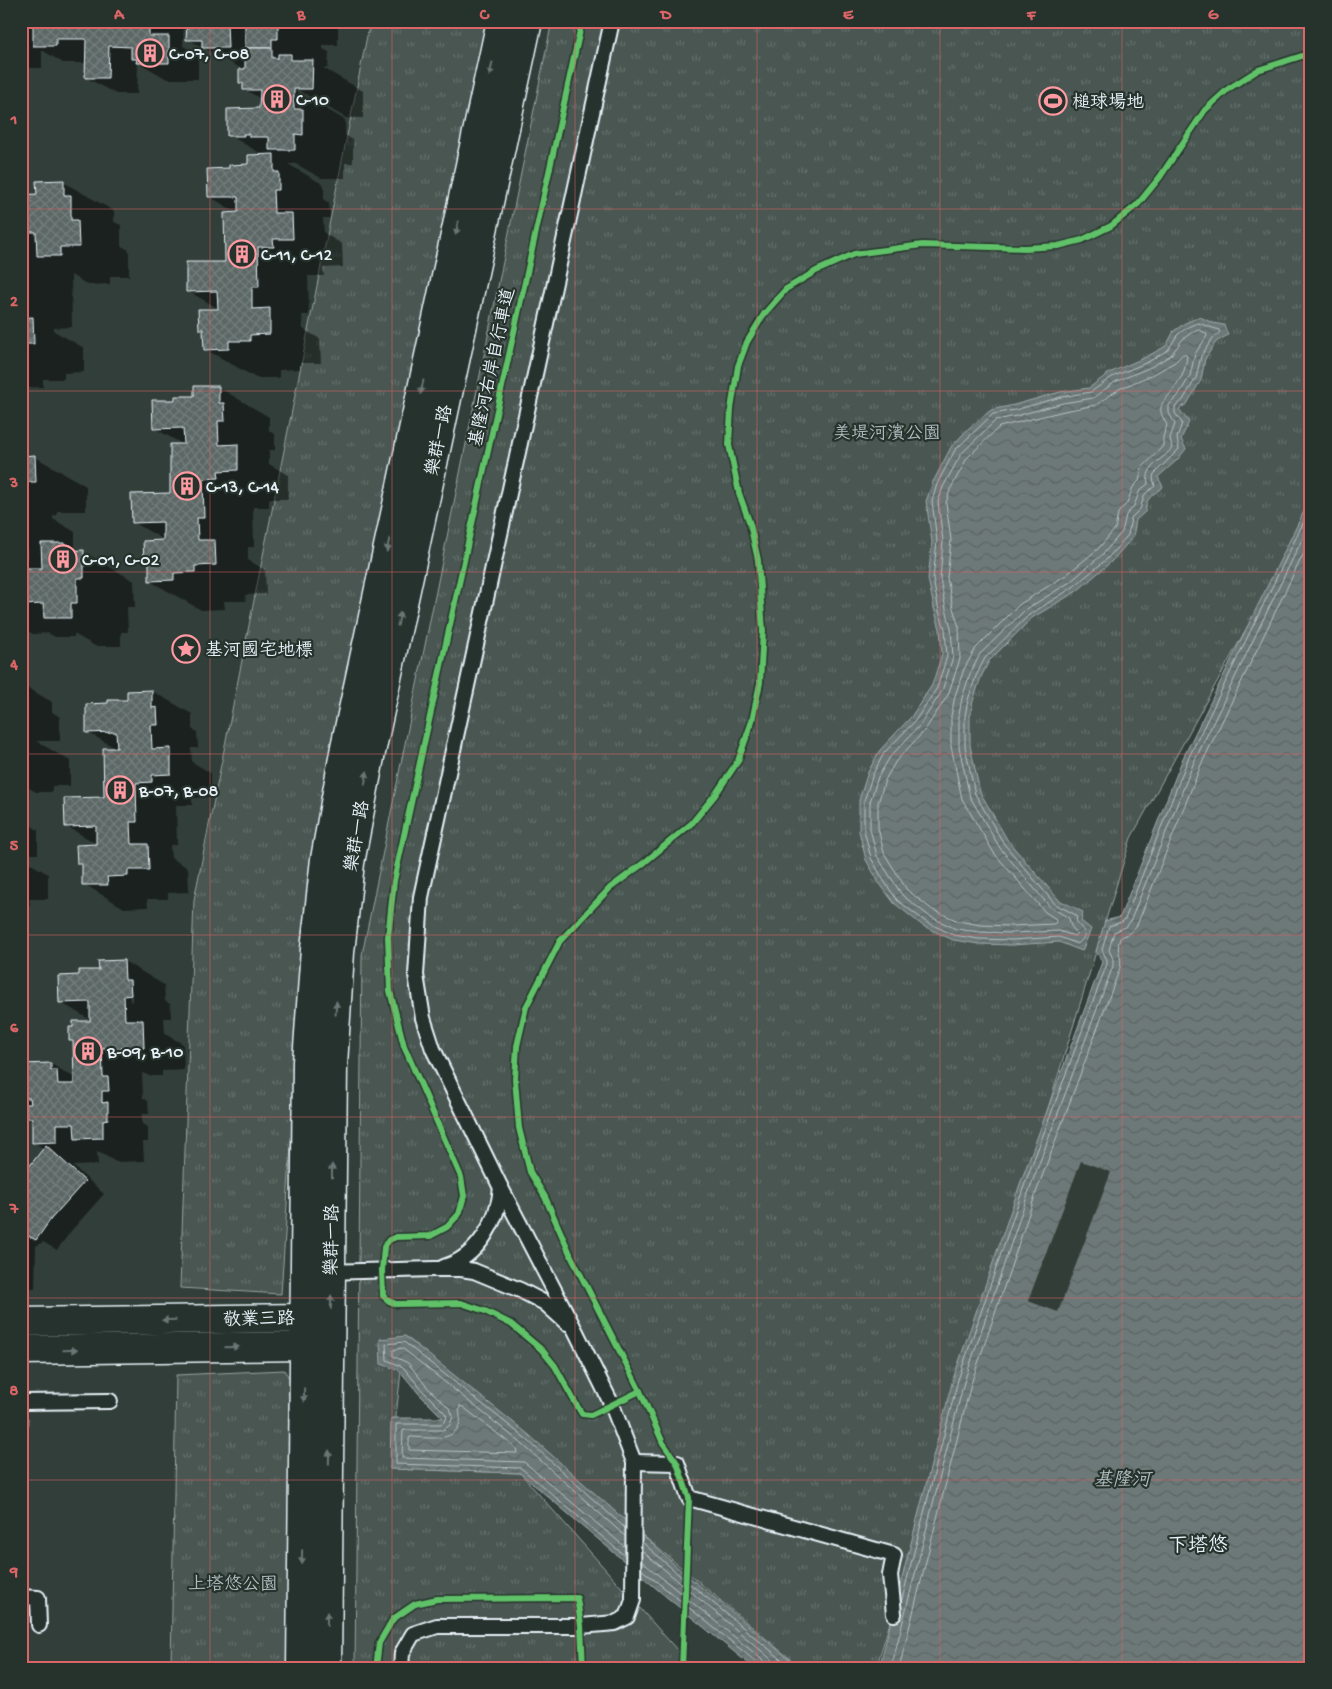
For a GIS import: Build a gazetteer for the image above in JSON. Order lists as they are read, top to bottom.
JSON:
{
  "streets": {
    "main road": ["樂群一路", "敬業三路"],
    "cycle path": ["基隆河右岸自行車道"]
  },
  "crossings": [
    ["樂群一路", "敬業三路"]
  ],
  "districts": ["下塔悠"],
  "water": ["基隆河"],
  "parks": ["美堤河濱公園", "上塔悠公園"],
  "places": {
    "building": [
      "C-07, C-08",
      "C-10",
      "C-11, C-12",
      "C-13, C-14",
      "C-01, C-02",
      "B-07, B-08",
      "B-09, B-10"
    ],
    "sports": ["槌球場地"],
    "place": ["基河國宅地標"]
  },
  "grid": {
    "columns": [
      "A",
      "B",
      "C",
      "D",
      "E",
      "F",
      "G"
    ],
    "rows": [
      "1",
      "2",
      "3",
      "4",
      "5",
      "6",
      "7",
      "8",
      "9"
    ]
  }
}
